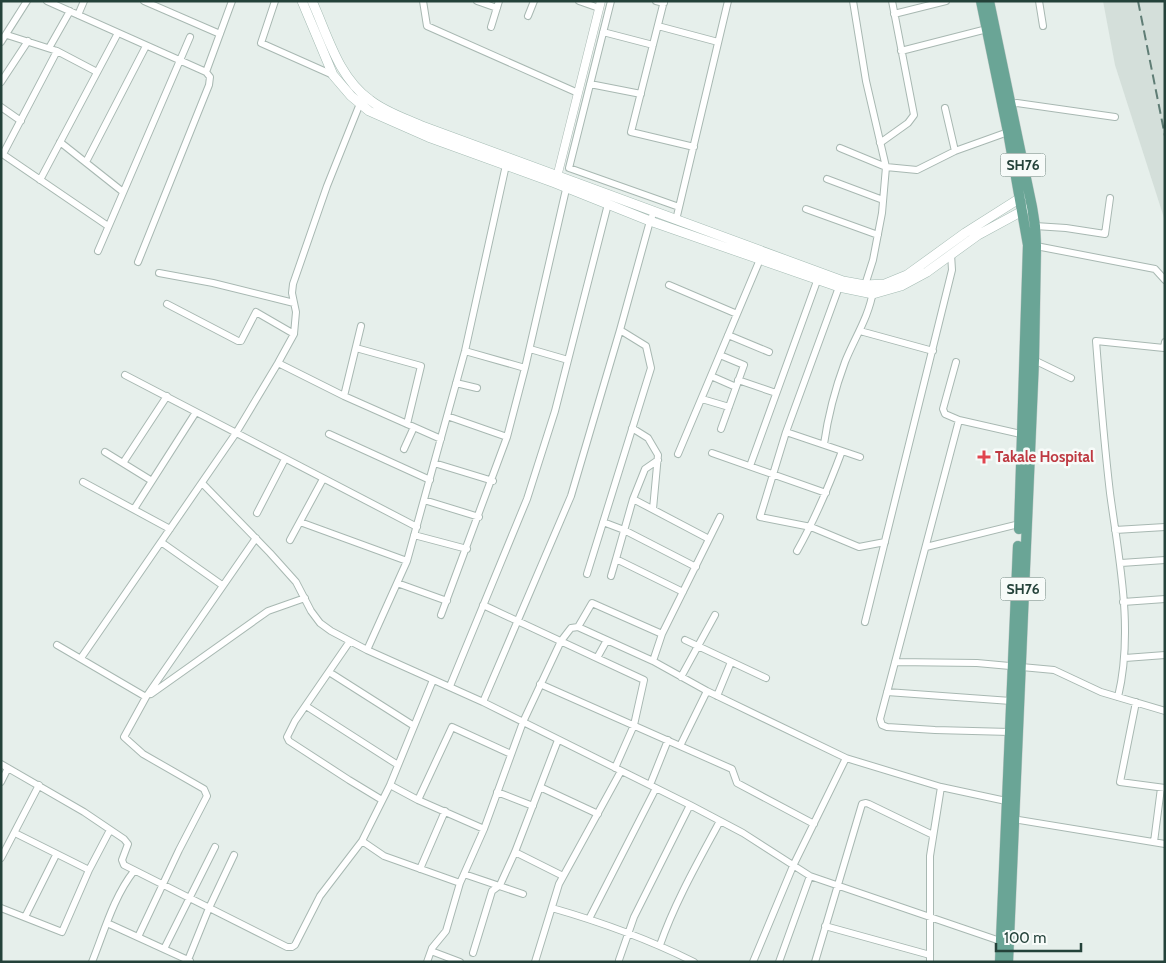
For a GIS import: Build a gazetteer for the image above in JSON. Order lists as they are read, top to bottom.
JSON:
{
  "streets": {
    "main road": ["SH76"]
  },
  "places": {
    "health": ["Takale Hospital"]
  },
  "scale_bar": "100 m"
}
